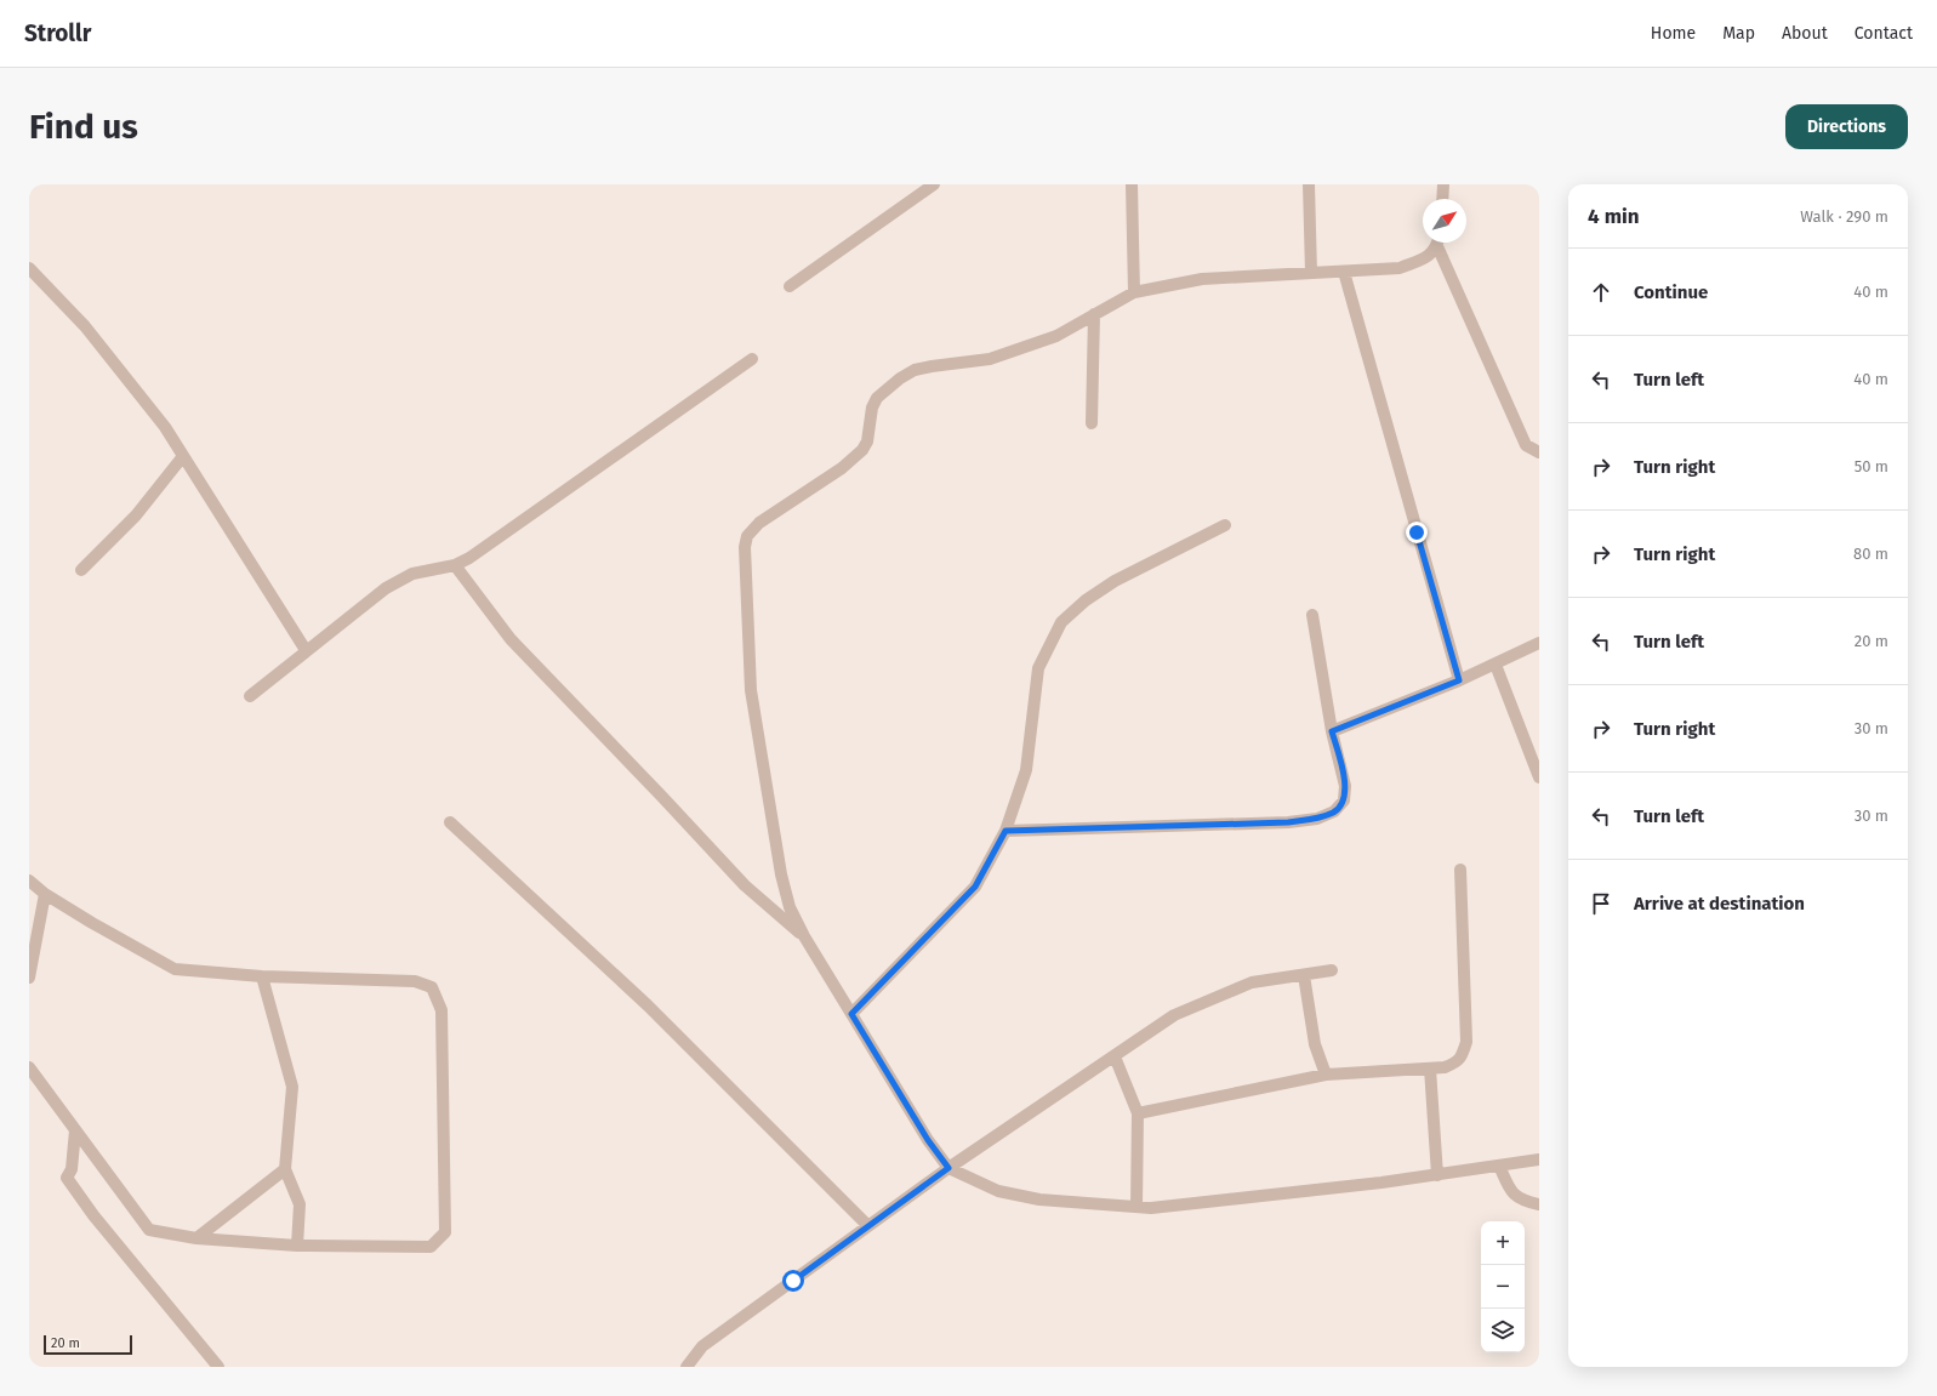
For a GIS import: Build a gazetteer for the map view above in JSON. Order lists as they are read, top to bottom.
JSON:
{
  "scale_bar": "20 m",
  "north": "top right",
  "page": {
    "header": "Strollr",
    "nav": [
      "Home",
      "Map",
      "About",
      "Contact"
    ],
    "buttons": "Directions",
    "title": "Find us",
    "heading": ["4 min", "Walk · 290 m"],
    "list": [
      ["Continue", "40 m"],
      ["Turn left", "40 m"],
      ["Turn right", "50 m"],
      ["Turn right", "80 m"],
      ["Turn left", "20 m"],
      ["Turn right", "30 m"],
      ["Turn left", "30 m"],
      "Arrive at destination"
    ],
    "map_buttons": ["+", "−"],
    "scale": "20 m"
  }
}
